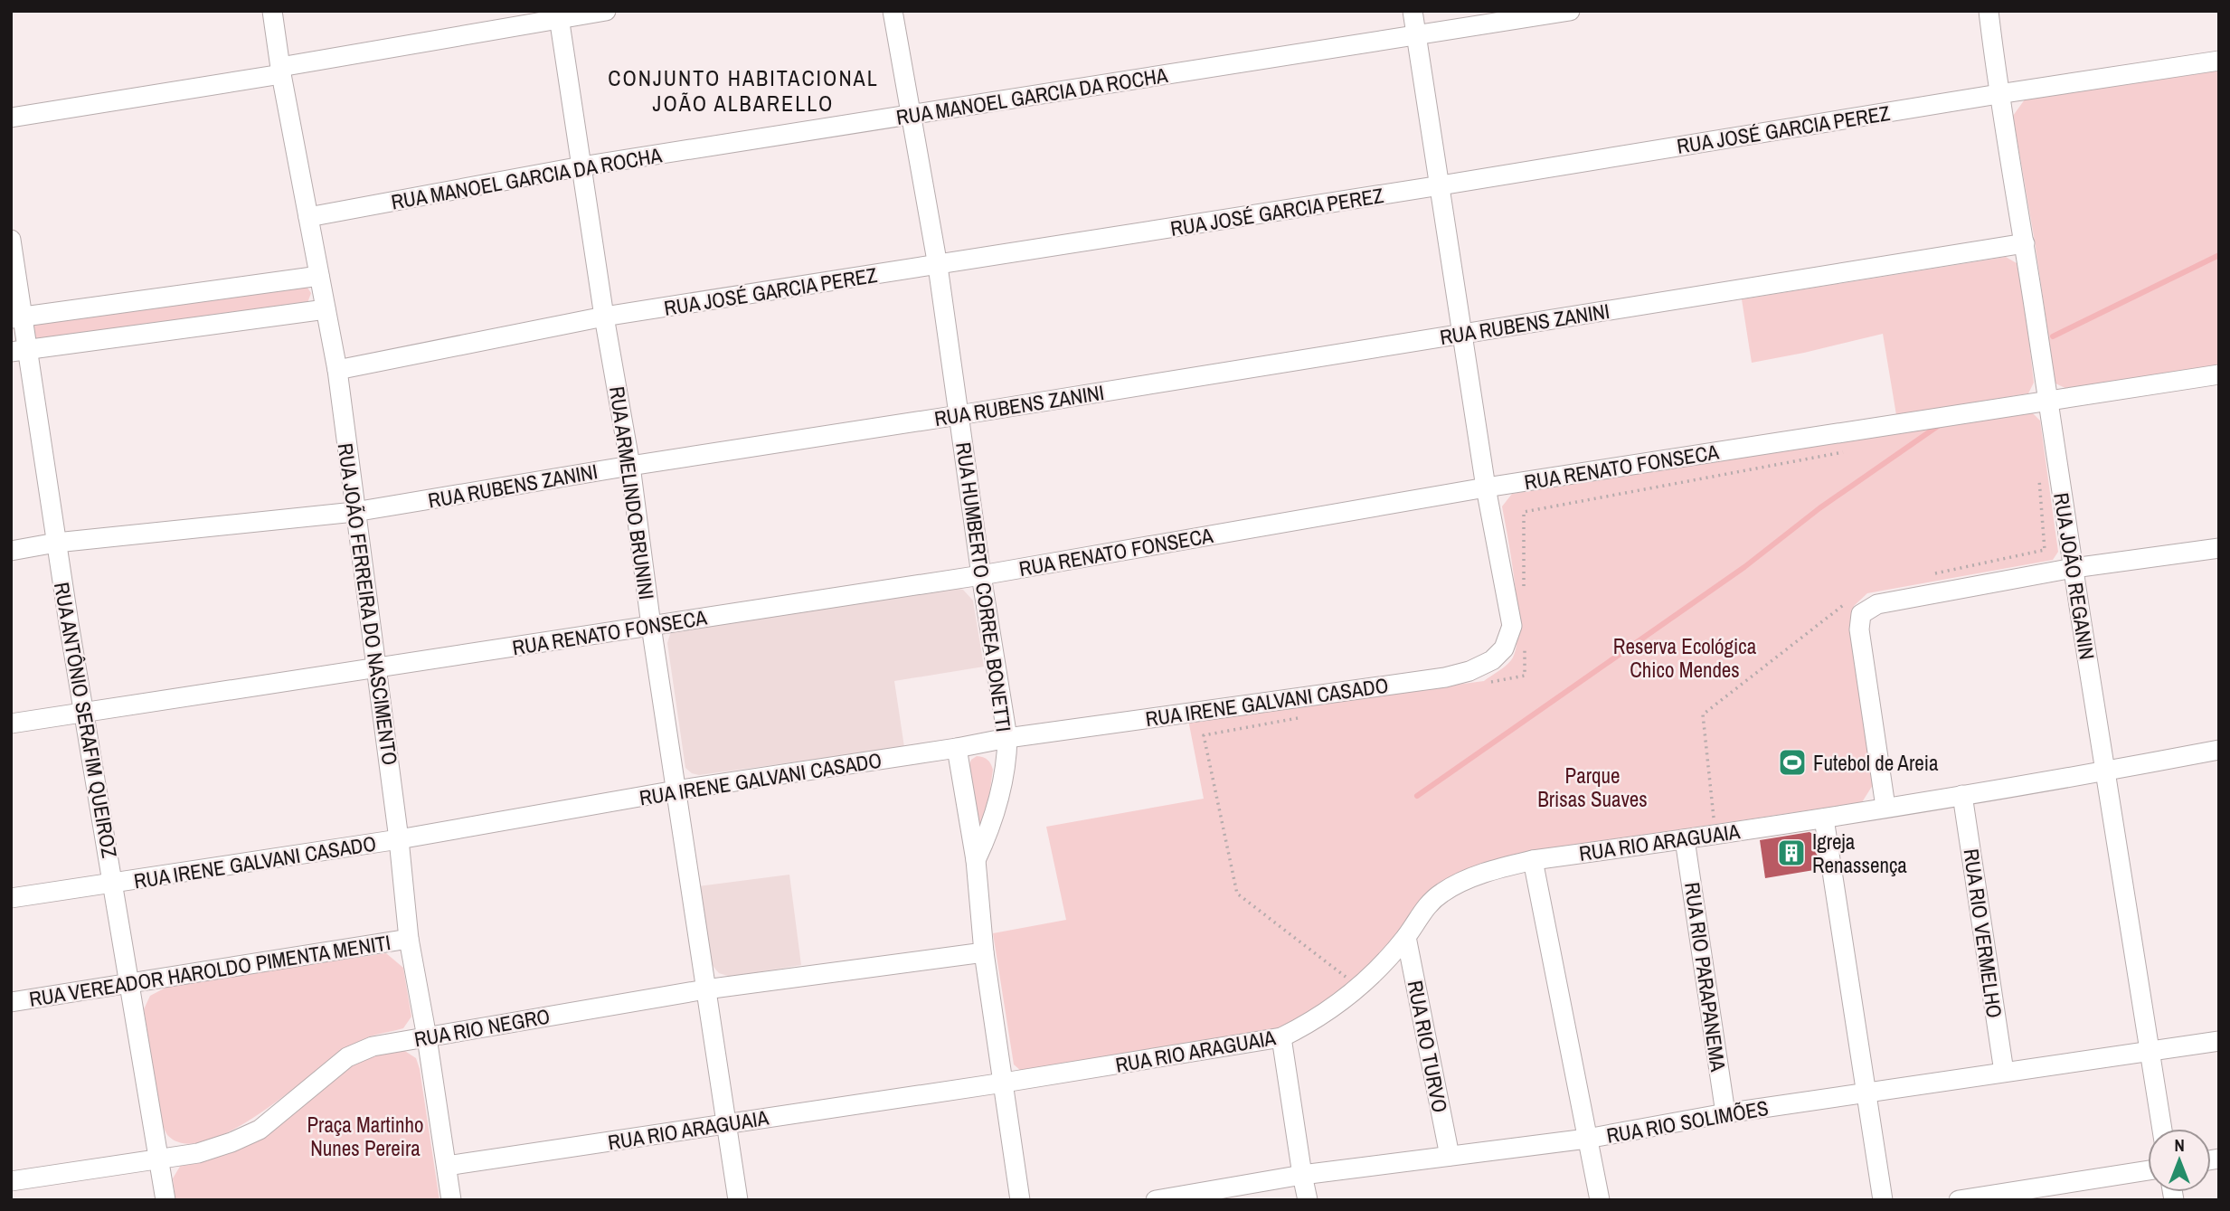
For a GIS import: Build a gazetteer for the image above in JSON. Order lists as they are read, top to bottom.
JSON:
{
  "streets": {
    "street": [
      "RUA MANOEL GARCIA DA ROCHA",
      "RUA JOSÉ GARCIA PEREZ",
      "RUA RUBENS ZANINI",
      "RUA RENATO FONSECA",
      "RUA ARMELINDO BRUNINI",
      "RUA JOÃO REGANIN",
      "RUA HUMBERTO CORREA BONETTI",
      "RUA JOÃO FERREIRA DO NASCIMENTO",
      "RUA IRENE GALVANI CASADO",
      "RUA ANTÔNIO SERAFIM QUEIROZ",
      "RUA RIO ARAGUAIA",
      "RUA RIO VERMELHO",
      "RUA VEREADOR HAROLDO PIMENTA MENITI",
      "RUA RIO PARAPANEMA",
      "RUA RIO NEGRO",
      "RUA RIO TURVO",
      "RUA RIO SOLIMÕES"
    ]
  },
  "crossings": [
    ["RUA MANOEL GARCIA DA ROCHA", "RUA ARMELINDO BRUNINI"],
    ["RUA MANOEL GARCIA DA ROCHA", "RUA HUMBERTO CORREA BONETTI"],
    ["RUA MANOEL GARCIA DA ROCHA", "RUA JOÃO FERREIRA DO NASCIMENTO"],
    ["RUA JOSÉ GARCIA PEREZ", "RUA ARMELINDO BRUNINI"],
    ["RUA JOSÉ GARCIA PEREZ", "RUA JOÃO REGANIN"],
    ["RUA JOSÉ GARCIA PEREZ", "RUA HUMBERTO CORREA BONETTI"],
    ["RUA JOSÉ GARCIA PEREZ", "RUA JOÃO FERREIRA DO NASCIMENTO"],
    ["RUA RUBENS ZANINI", "RUA ARMELINDO BRUNINI"],
    ["RUA RUBENS ZANINI", "RUA JOÃO REGANIN"],
    ["RUA RUBENS ZANINI", "RUA HUMBERTO CORREA BONETTI"],
    ["RUA RUBENS ZANINI", "RUA JOÃO FERREIRA DO NASCIMENTO"],
    ["RUA RUBENS ZANINI", "RUA ANTÔNIO SERAFIM QUEIROZ"],
    ["RUA RENATO FONSECA", "RUA ARMELINDO BRUNINI"],
    ["RUA RENATO FONSECA", "RUA JOÃO REGANIN"],
    ["RUA RENATO FONSECA", "RUA HUMBERTO CORREA BONETTI"],
    ["RUA RENATO FONSECA", "RUA JOÃO FERREIRA DO NASCIMENTO"],
    ["RUA RENATO FONSECA", "RUA IRENE GALVANI CASADO"],
    ["RUA RENATO FONSECA", "RUA ANTÔNIO SERAFIM QUEIROZ"],
    ["RUA ARMELINDO BRUNINI", "RUA IRENE GALVANI CASADO"],
    ["RUA ARMELINDO BRUNINI", "RUA RIO ARAGUAIA"],
    ["RUA ARMELINDO BRUNINI", "RUA RIO NEGRO"],
    ["RUA JOÃO REGANIN", "RUA RIO ARAGUAIA"],
    ["RUA JOÃO REGANIN", "RUA RIO SOLIMÕES"],
    ["RUA HUMBERTO CORREA BONETTI", "RUA IRENE GALVANI CASADO"],
    ["RUA JOÃO FERREIRA DO NASCIMENTO", "RUA IRENE GALVANI CASADO"],
    ["RUA JOÃO FERREIRA DO NASCIMENTO", "RUA RIO ARAGUAIA"],
    ["RUA JOÃO FERREIRA DO NASCIMENTO", "RUA VEREADOR HAROLDO PIMENTA MENITI"],
    ["RUA JOÃO FERREIRA DO NASCIMENTO", "RUA RIO NEGRO"],
    ["RUA IRENE GALVANI CASADO", "RUA ANTÔNIO SERAFIM QUEIROZ"],
    ["RUA ANTÔNIO SERAFIM QUEIROZ", "RUA VEREADOR HAROLDO PIMENTA MENITI"],
    ["RUA ANTÔNIO SERAFIM QUEIROZ", "RUA RIO NEGRO"],
    ["RUA RIO ARAGUAIA", "RUA RIO VERMELHO"],
    ["RUA RIO ARAGUAIA", "RUA RIO PARAPANEMA"],
    ["RUA RIO ARAGUAIA", "RUA RIO TURVO"],
    ["RUA RIO VERMELHO", "RUA RIO SOLIMÕES"],
    ["RUA RIO PARAPANEMA", "RUA RIO SOLIMÕES"],
    ["RUA RIO TURVO", "RUA RIO SOLIMÕES"]
  ],
  "districts": ["CONJUNTO HABITACIONAL JOÃO ALBARELLO"],
  "parks": ["Reserva Ecológica Chico Mendes", "Parque Brisas Suaves", "Praça Martinho Nunes Pereira"],
  "places": {
    "sports": ["Futebol de Areia"],
    "building": ["Igreja Renassença"]
  },
  "north": "top"
}
